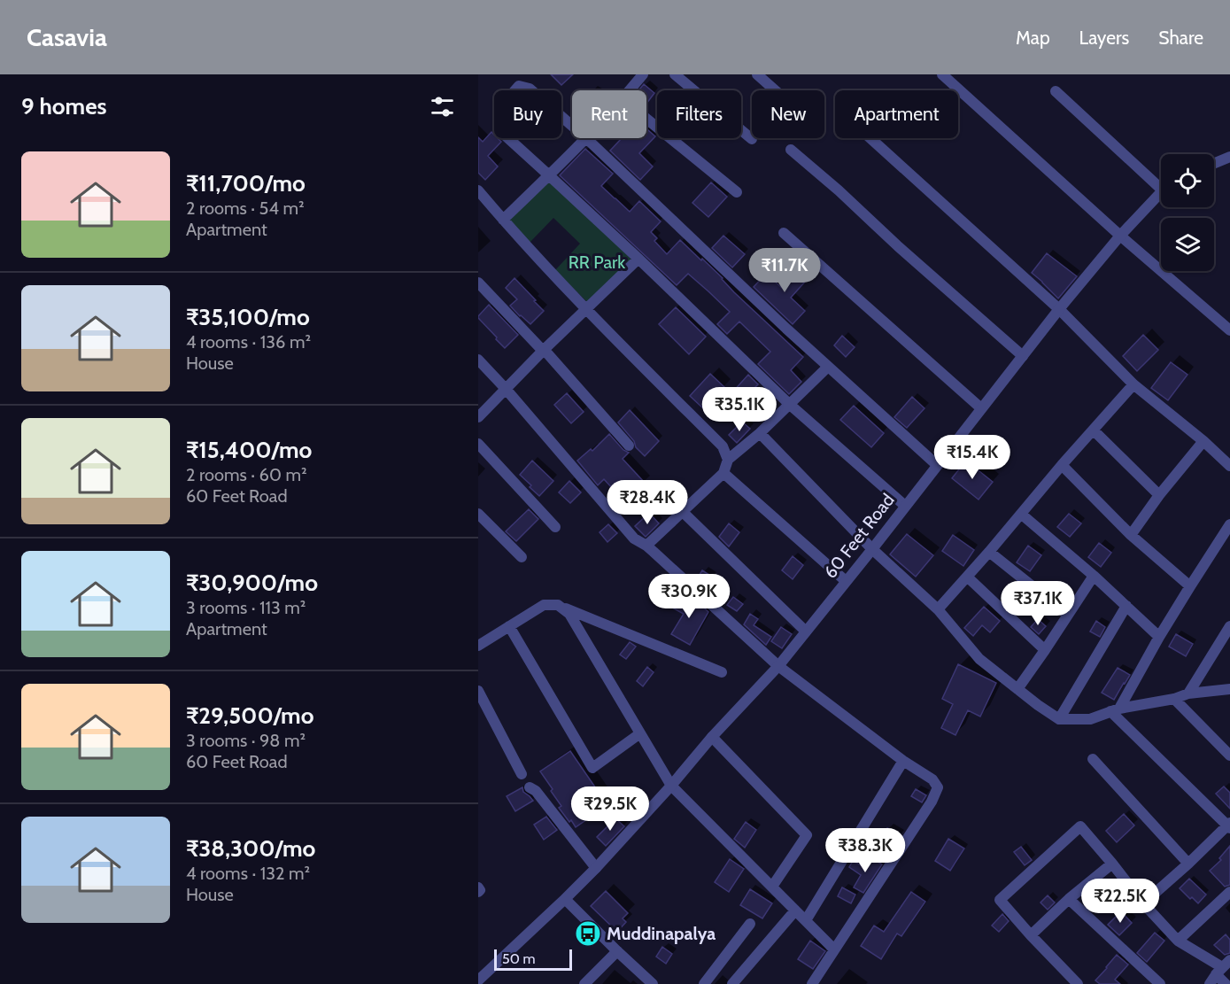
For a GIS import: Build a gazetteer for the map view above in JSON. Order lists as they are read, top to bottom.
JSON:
{
  "streets": {
    "street": ["60 Feet Road"]
  },
  "parks": ["RR Park"],
  "places": {
    "bus stop": ["Muddinapalya"]
  },
  "scale_bar": "50 m",
  "page": {
    "header": "Casavia",
    "nav": ["Map", "Layers", "Share"],
    "heading": "9 homes",
    "chip": [
      "Buy",
      "Rent",
      "Filters",
      "New",
      "Apartment"
    ],
    "list": [
      {
        "name": "₹11,700/mo",
        "note": "2 rooms · 54 m² · Apartment"
      },
      {
        "name": "₹35,100/mo",
        "note": "4 rooms · 136 m² · House"
      },
      {
        "name": "₹15,400/mo",
        "note": "2 rooms · 60 m² · 60 Feet Road"
      },
      {
        "name": "₹30,900/mo",
        "note": "3 rooms · 113 m² · Apartment"
      },
      {
        "name": "₹29,500/mo",
        "note": "3 rooms · 98 m² · 60 Feet Road"
      },
      {
        "name": "₹38,300/mo",
        "note": "4 rooms · 132 m² · House"
      }
    ],
    "price": [
      "₹11.7K",
      "₹35.1K",
      "₹15.4K",
      "₹28.4K",
      "₹30.9K",
      "₹37.1K",
      "₹29.5K",
      "₹38.3K",
      "₹22.5K"
    ],
    "scale": "50 m"
  }
}
